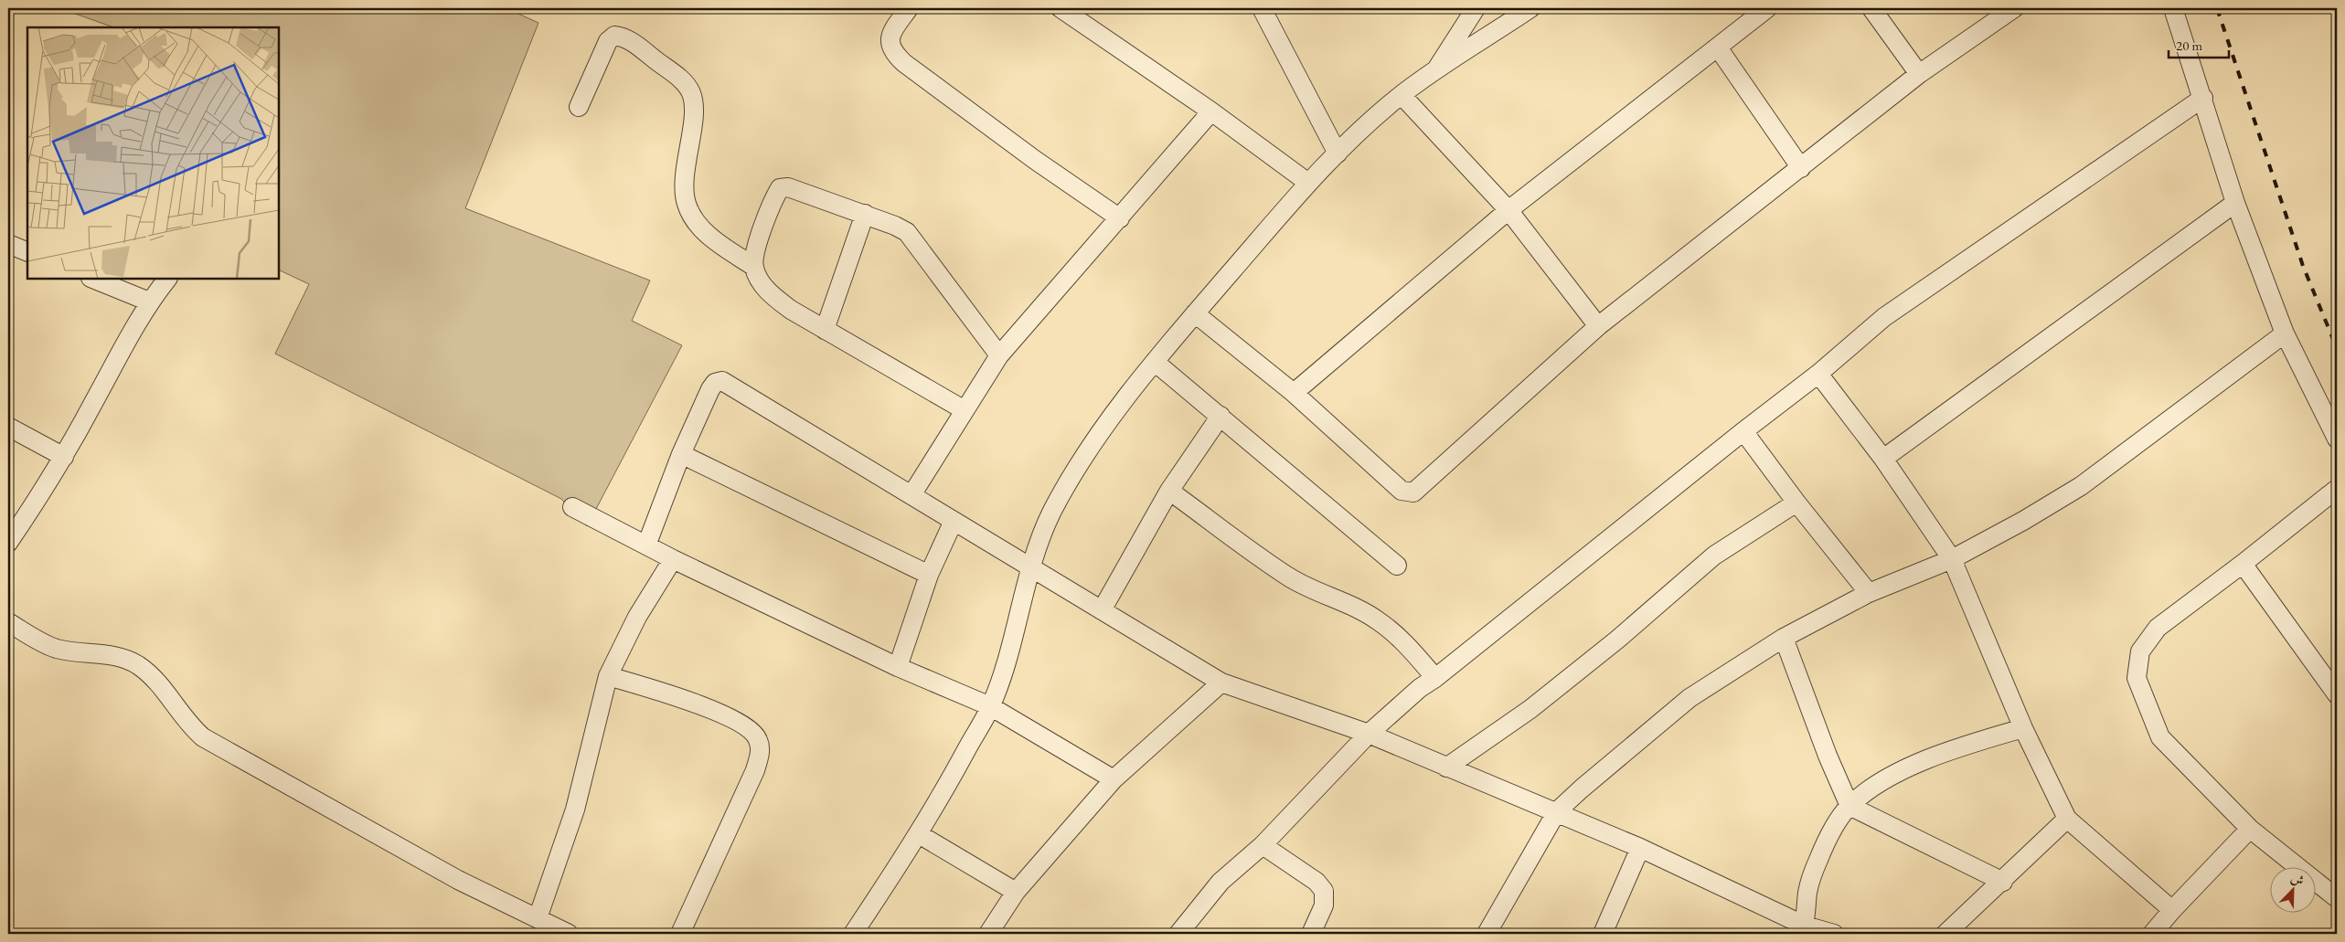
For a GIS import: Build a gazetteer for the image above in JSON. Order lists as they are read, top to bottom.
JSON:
{
  "scale_bar": "20 m",
  "north": "top right"
}
